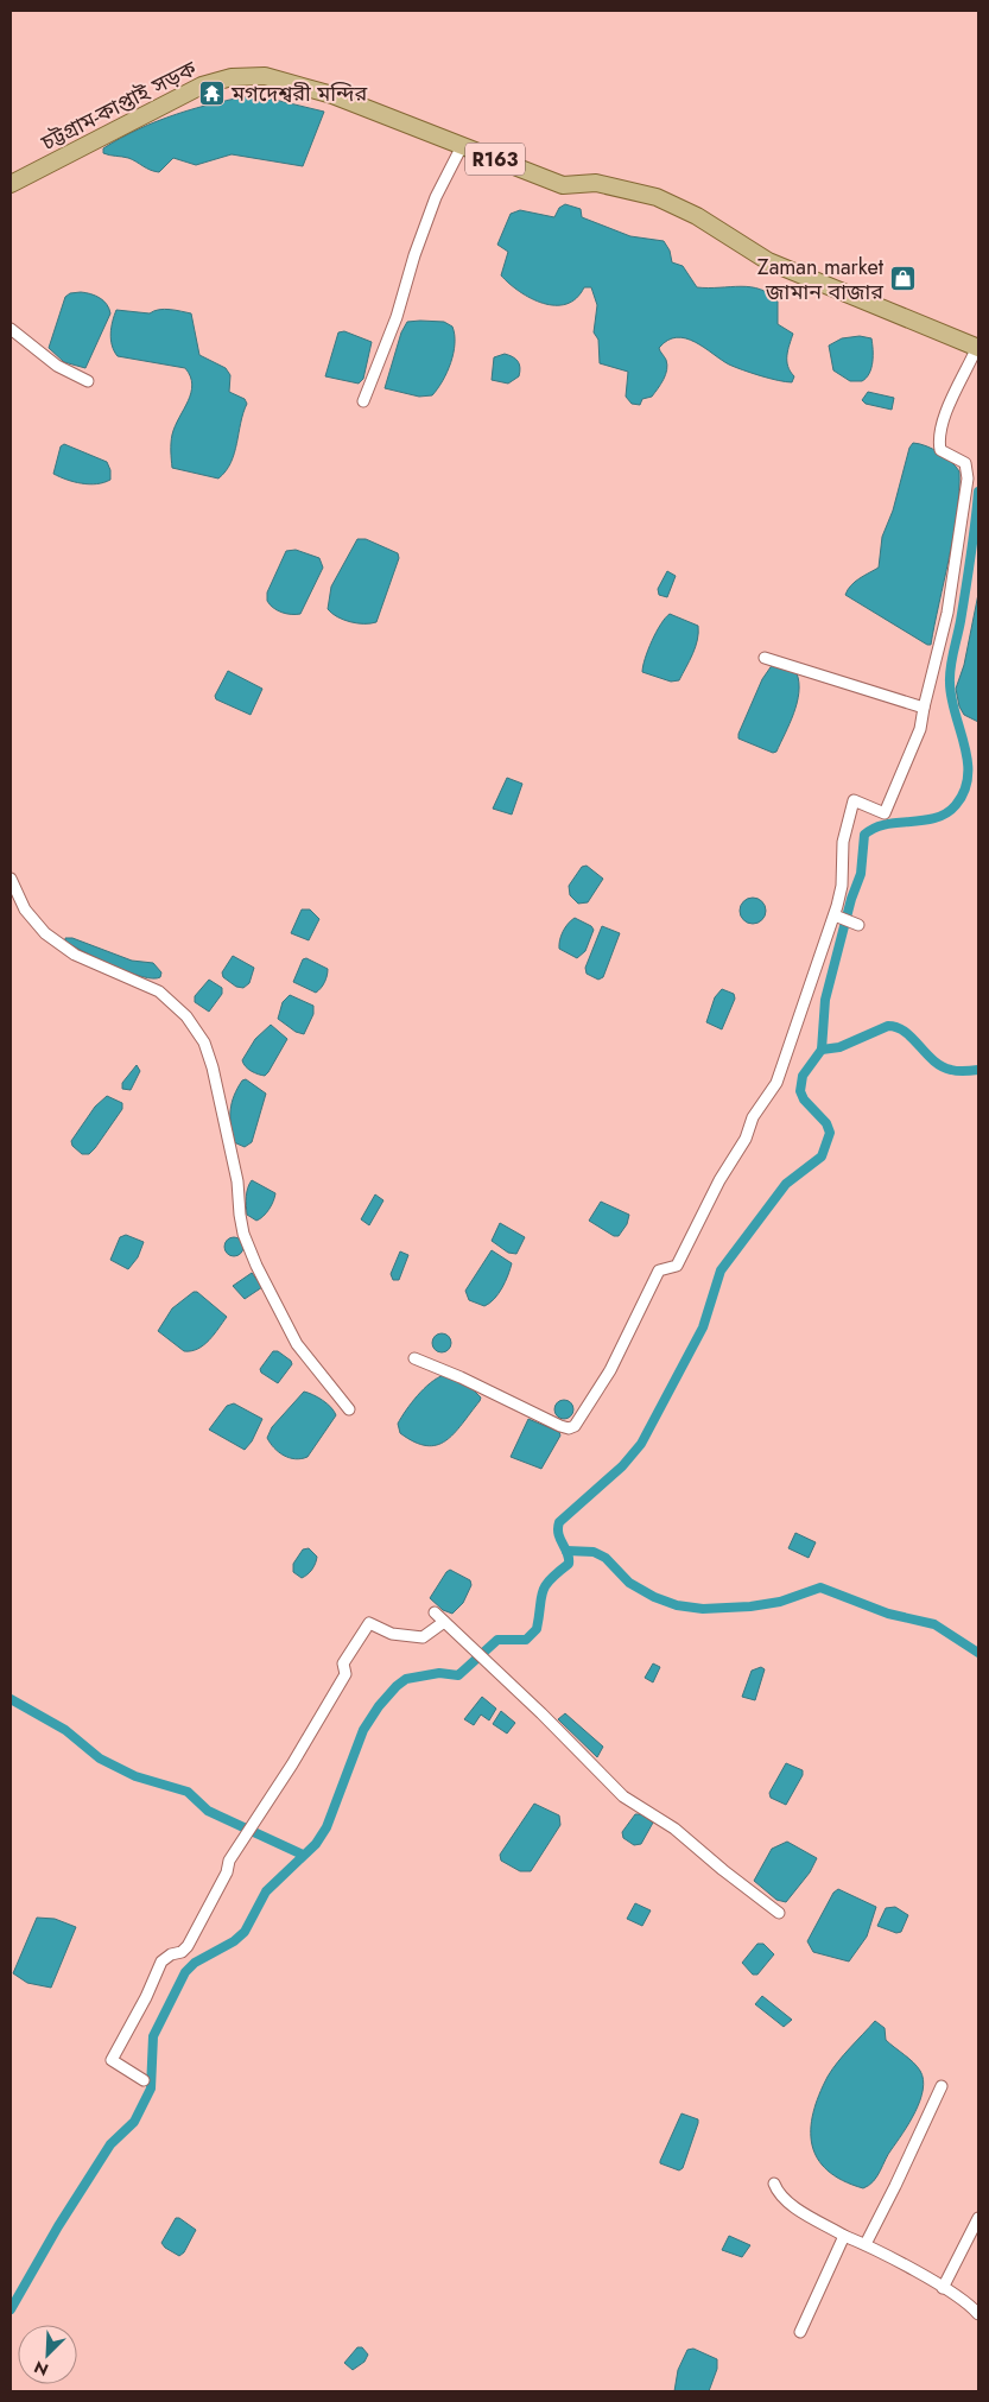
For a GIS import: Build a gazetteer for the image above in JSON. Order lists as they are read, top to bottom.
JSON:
{
  "streets": {
    "main road": ["চট্টগ্রাম-কাপ্তাই সড়ক", "R163"]
  },
  "places": {
    "temple": ["মগদেশ্বরী মন্দির"],
    "shop": ["Zaman market জামান বাজার"]
  },
  "north": "bottom left"
}
